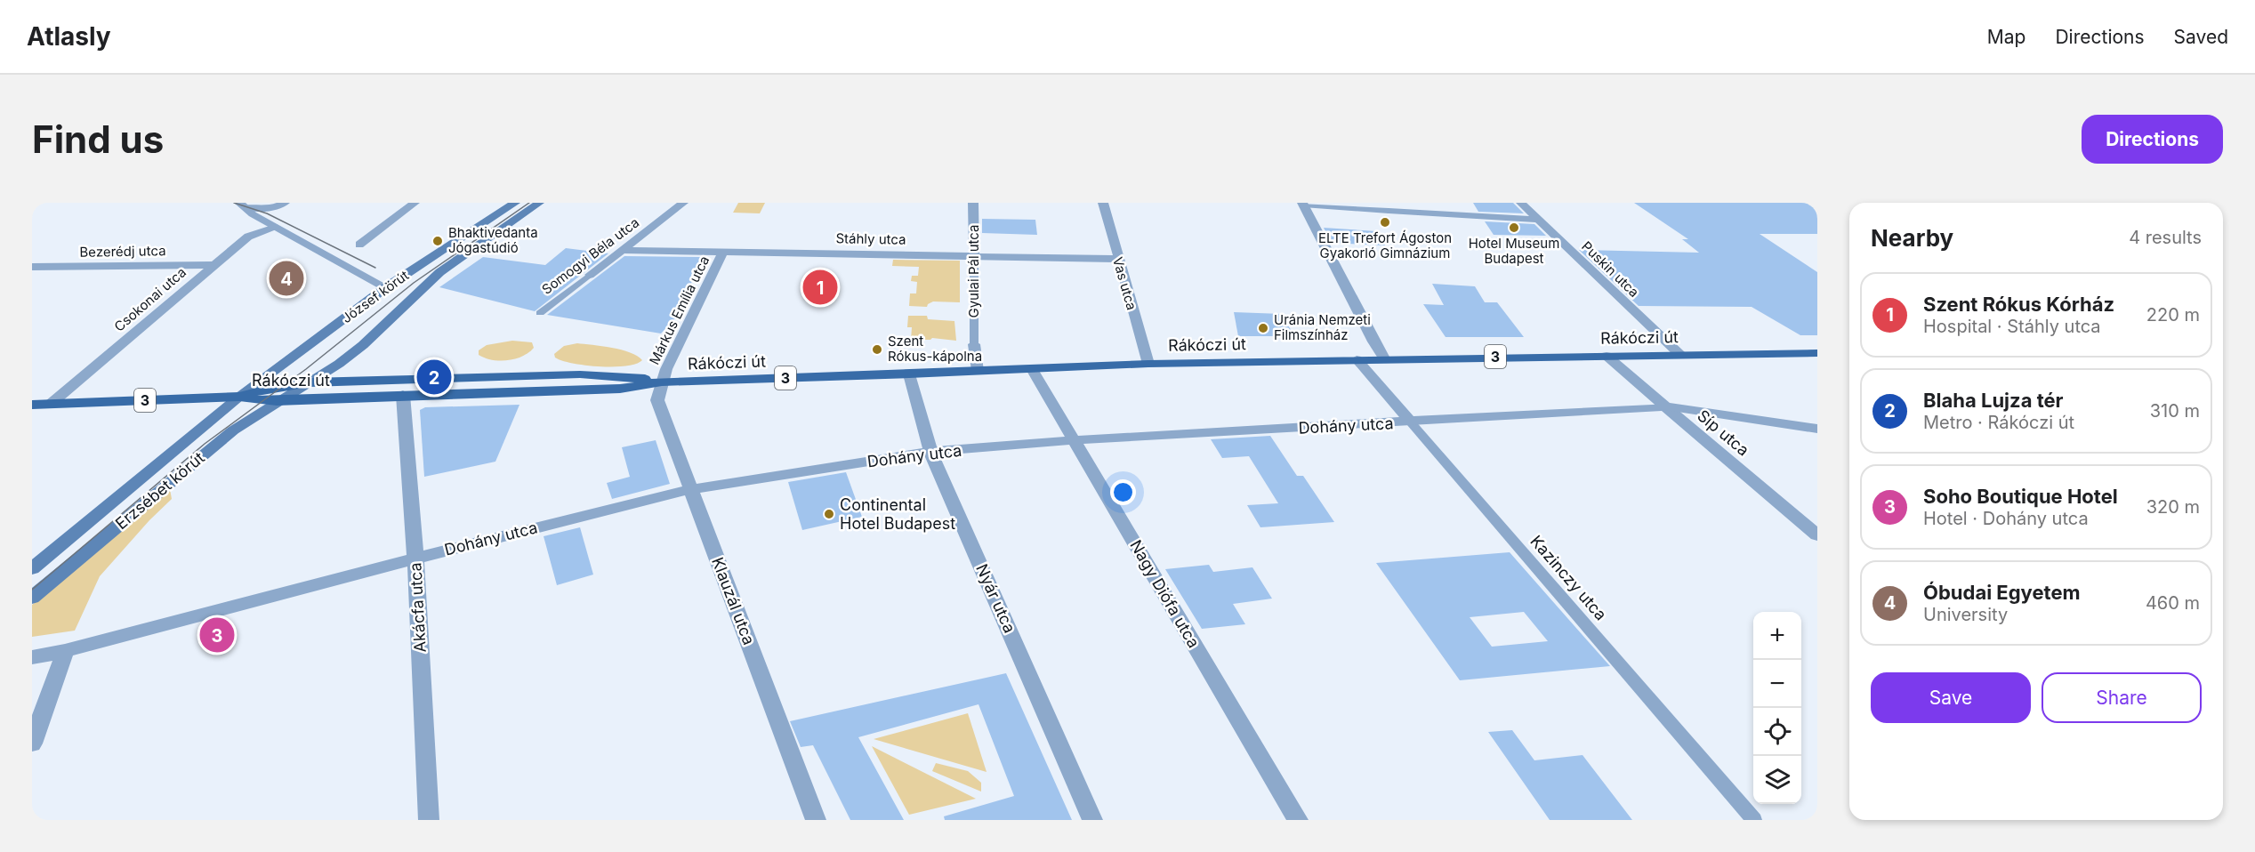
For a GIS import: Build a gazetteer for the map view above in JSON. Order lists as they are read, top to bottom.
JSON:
{
  "streets": {
    "main road": [
      "József körút",
      "Rákóczi út",
      "3",
      "Erzsébet körút"
    ],
    "street": [
      "Stáhly utca",
      "Bezerédj utca",
      "Somogyi Béla utca",
      "Puskin utca",
      "Gyulai Pál utca",
      "Vas utca",
      "Csokonai utca",
      "Márkus Emília utca",
      "Dohány utca",
      "Síp utca",
      "Kazinczy utca",
      "Nagy Diófa utca",
      "Nyár utca",
      "Klauzál utca",
      "Akácfa utca"
    ]
  },
  "crossings": [
    ["Stáhly utca", "Somogyi Béla utca"],
    ["Stáhly utca", "Gyulai Pál utca"],
    ["Stáhly utca", "Vas utca"],
    ["Stáhly utca", "Márkus Emília utca"],
    ["Bezerédj utca", "Csokonai utca"],
    ["Puskin utca", "Rákóczi út"],
    ["Gyulai Pál utca", "Rákóczi út"],
    ["Vas utca", "Rákóczi út"],
    ["József körút", "Rákóczi út"],
    ["József körút", "Erzsébet körút"],
    ["Csokonai utca", "Rákóczi út"],
    ["Márkus Emília utca", "Rákóczi út"],
    ["Márkus Emília utca", "Klauzál utca"],
    ["Rákóczi út", "Síp utca"],
    ["Rákóczi út", "Erzsébet körút"],
    ["Rákóczi út", "Kazinczy utca"],
    ["Rákóczi út", "Nagy Diófa utca"],
    ["Rákóczi út", "Nyár utca"],
    ["Rákóczi út", "Klauzál utca"],
    ["Rákóczi út", "Akácfa utca"],
    ["Dohány utca", "Síp utca"],
    ["Dohány utca", "Kazinczy utca"],
    ["Dohány utca", "Nagy Diófa utca"],
    ["Dohány utca", "Nyár utca"],
    ["Dohány utca", "Klauzál utca"],
    ["Dohány utca", "Akácfa utca"]
  ],
  "places": [
    "ELTE Trefort Ágoston Gyakorló Gimnázium",
    "Hotel Museum Budapest",
    "Bhaktivedanta Jógastúdió",
    "Uránia Nemzeti Filmszínház",
    "Szent Rókus-kápolna",
    "Continental Hotel Budapest"
  ],
  "page": {
    "header": "Atlasly",
    "nav": ["Map", "Directions", "Saved"],
    "buttons": [
      "Directions",
      ["Save", "Share"]
    ],
    "title": "Find us",
    "heading": ["Nearby", "4 results"],
    "pins": [
      "4",
      "1",
      "2",
      "3"
    ],
    "list": [
      {
        "mark": "1",
        "name": "Szent Rókus Kórház",
        "note": "Hospital · Stáhly utca",
        "value": "220 m"
      },
      {
        "mark": "2",
        "name": "Blaha Lujza tér",
        "note": "Metro · Rákóczi út",
        "value": "310 m"
      },
      {
        "mark": "3",
        "name": "Soho Boutique Hotel",
        "note": "Hotel · Dohány utca",
        "value": "320 m"
      },
      {
        "mark": "4",
        "name": "Óbudai Egyetem",
        "note": "University",
        "value": "460 m"
      }
    ],
    "map_buttons": ["+", "−"]
  }
}
